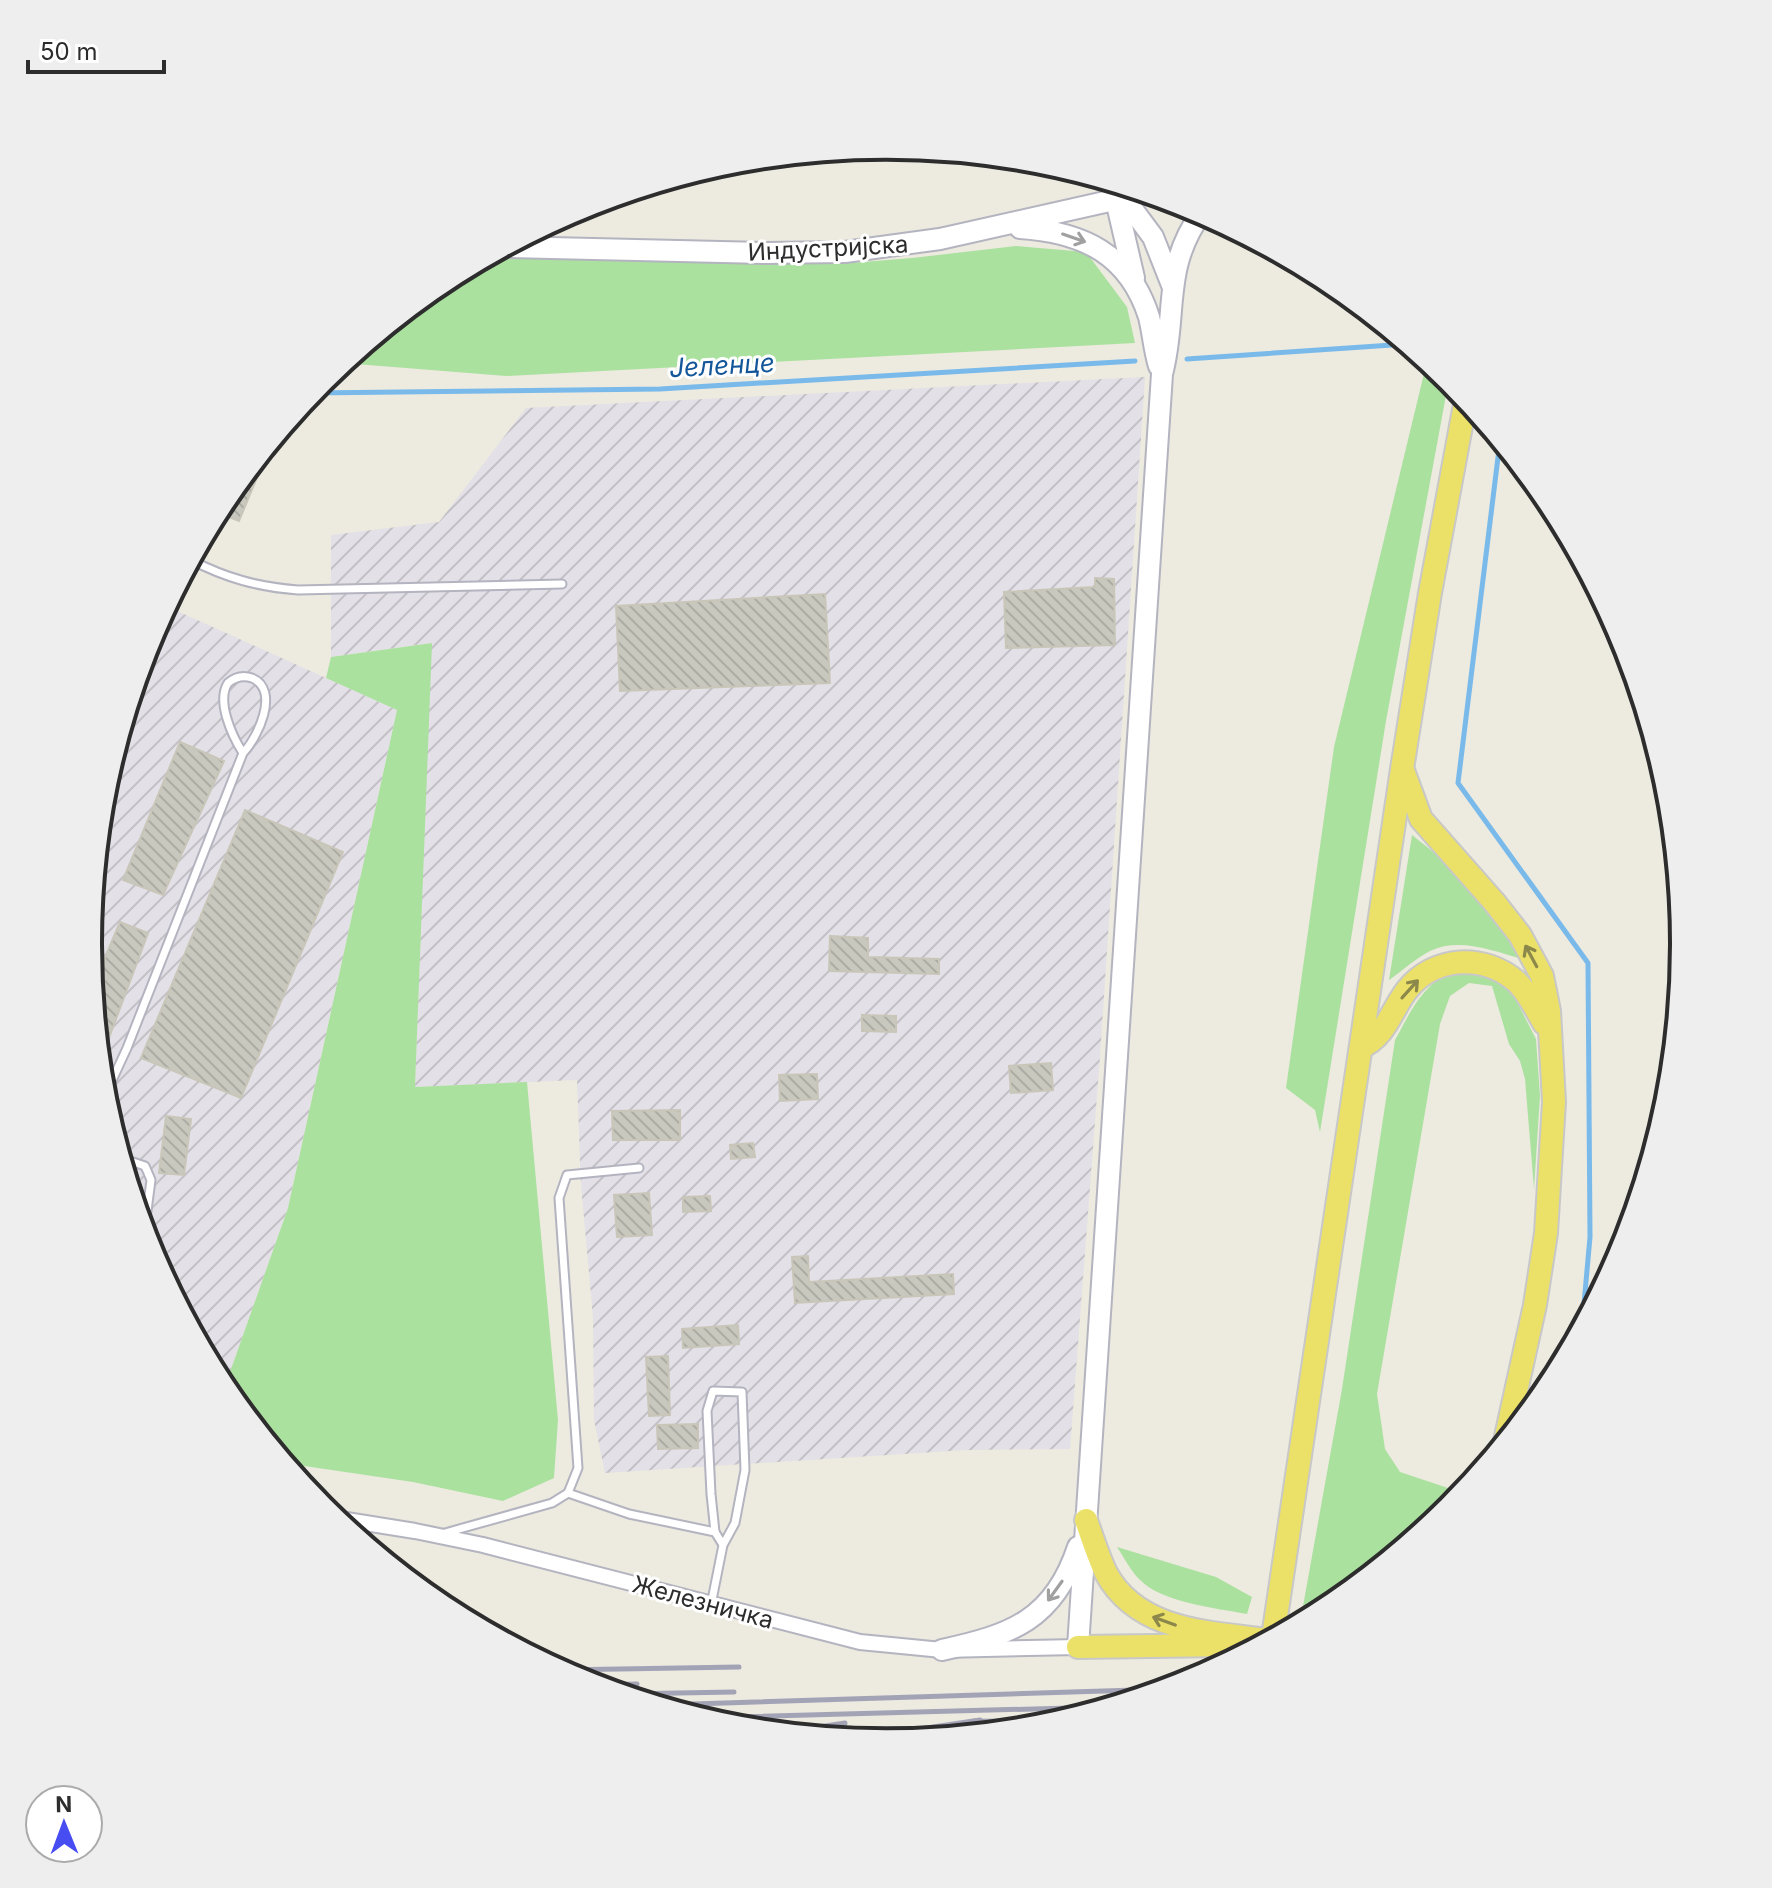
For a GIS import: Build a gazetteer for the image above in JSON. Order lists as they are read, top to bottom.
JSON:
{
  "streets": {
    "main road": ["Индустријска"],
    "street": ["Железничка"]
  },
  "water": ["Јеленце"],
  "scale_bar": "50 m",
  "north": "top"
}
